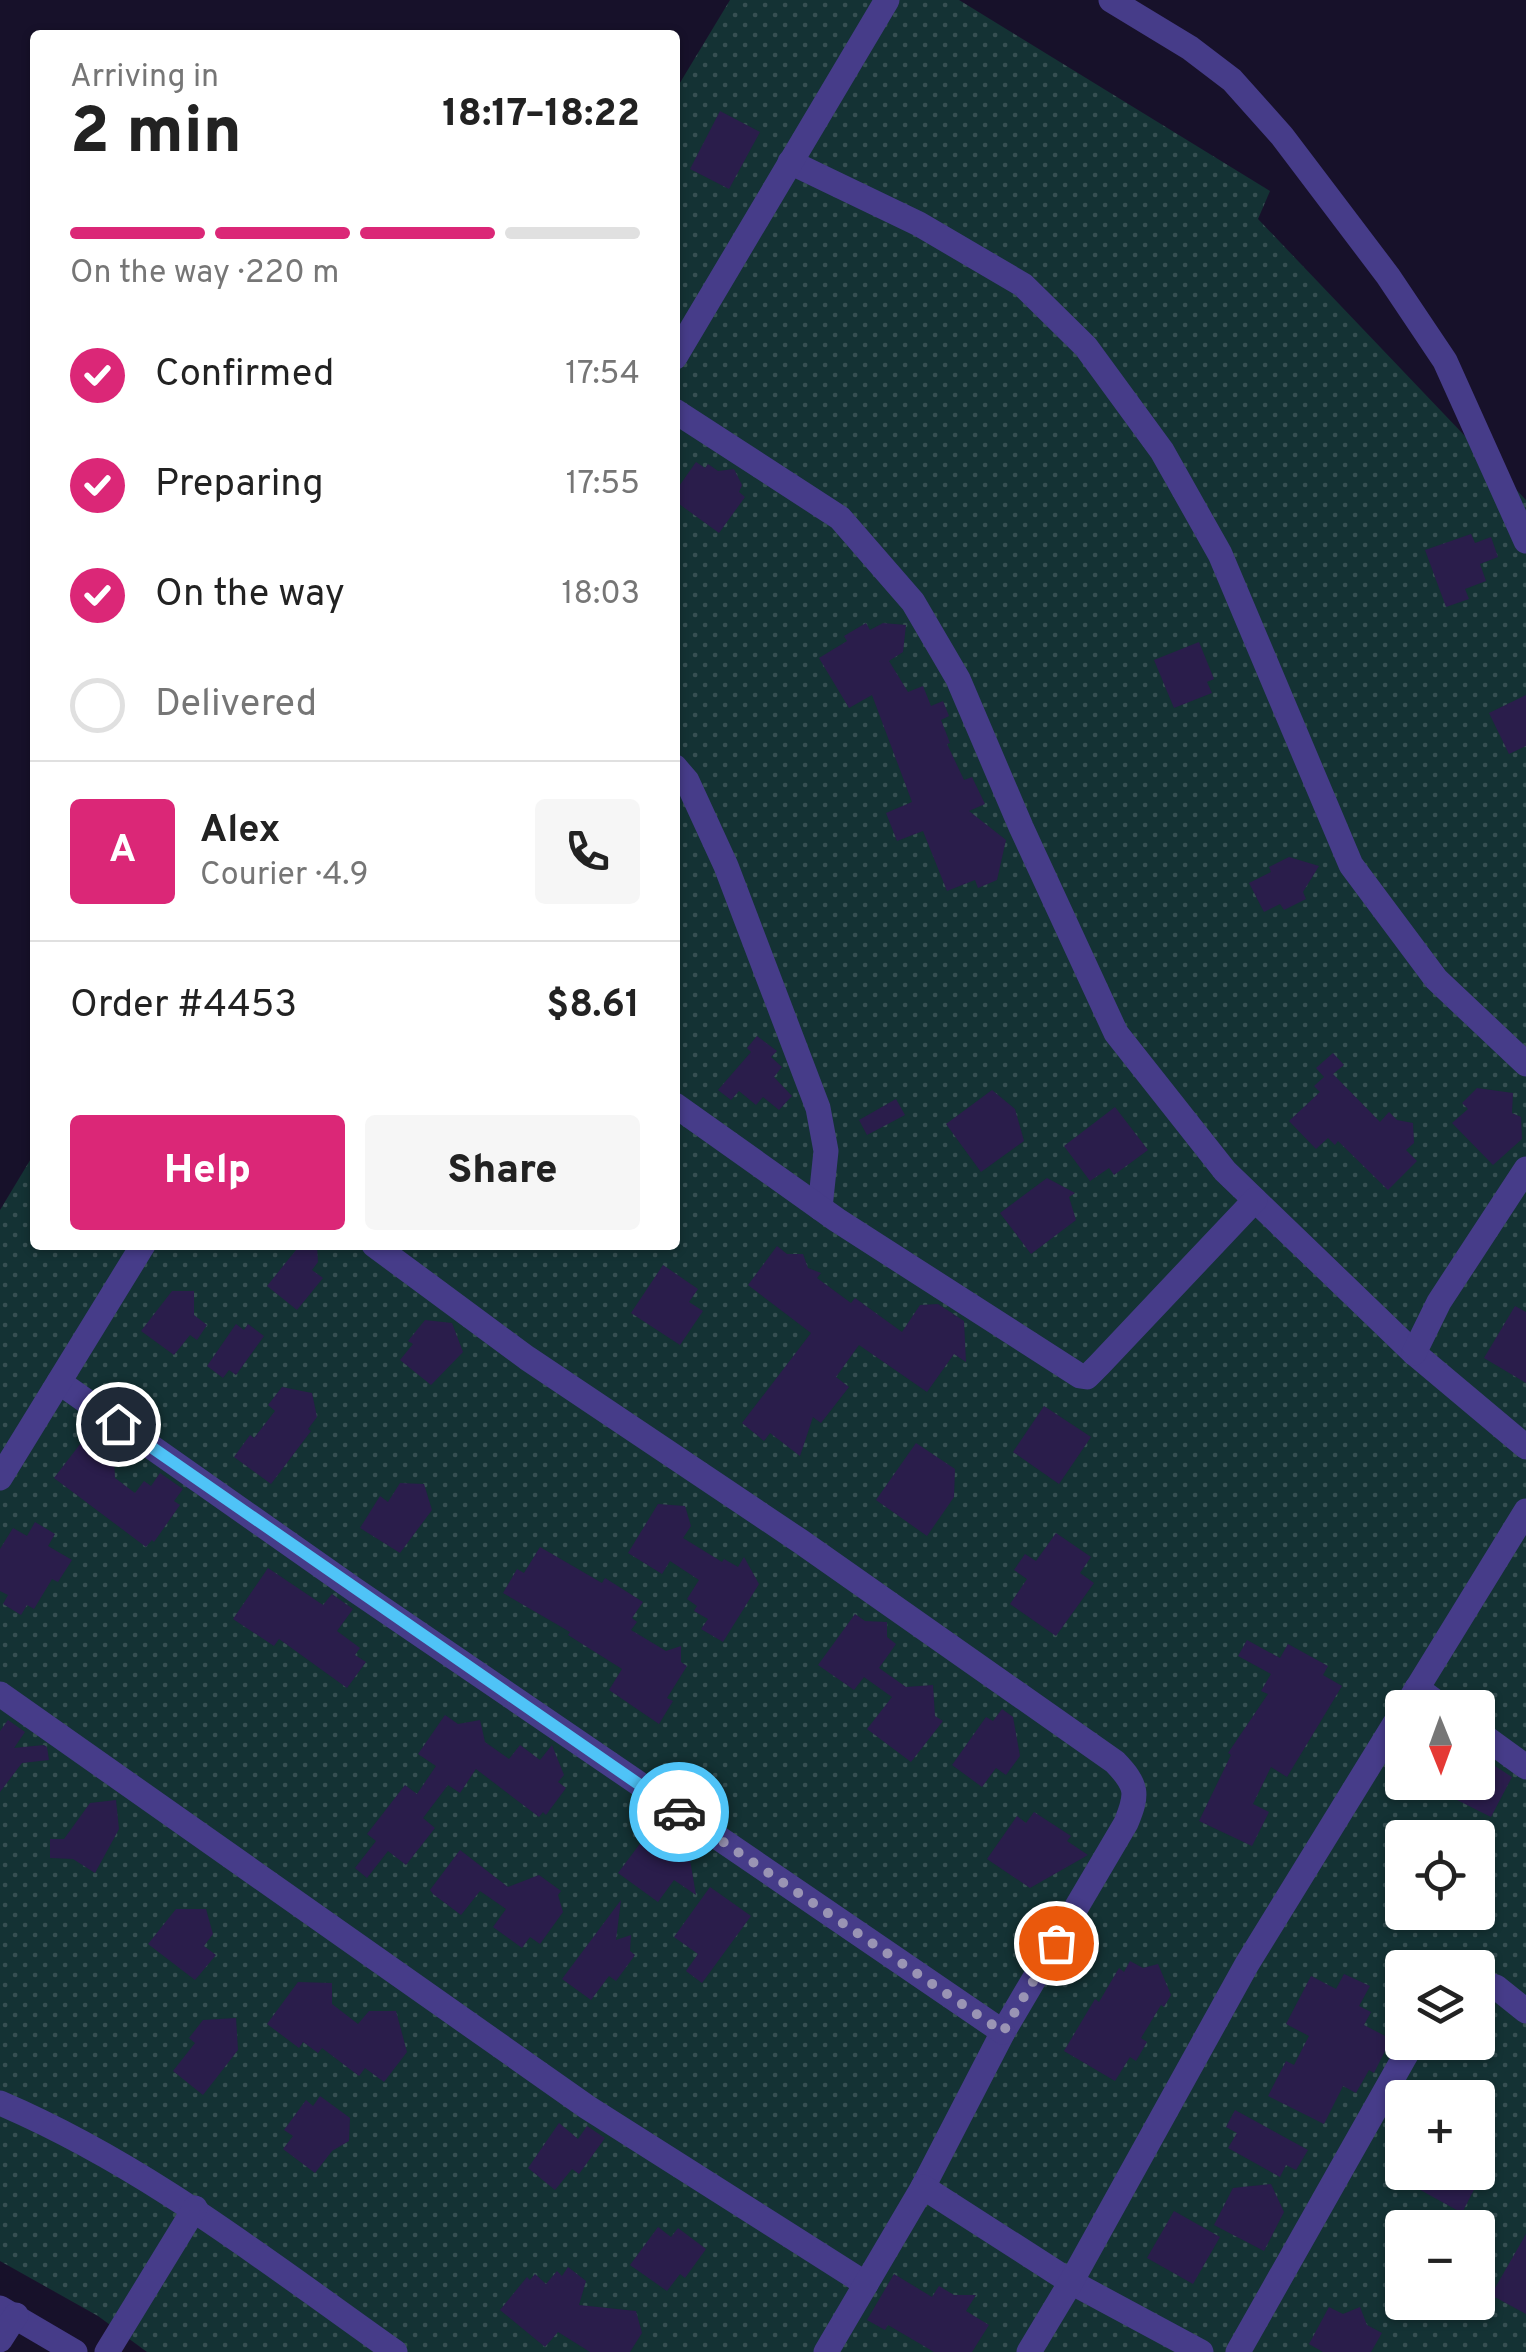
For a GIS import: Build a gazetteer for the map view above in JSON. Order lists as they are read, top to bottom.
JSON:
{
  "north": "bottom",
  "page": {
    "heading": ["2 min", "Arriving in", "18:17–18:22"],
    "panel": [
      "Alex",
      "Courier · 4.9",
      "Order #4453",
      "$8.61"
    ],
    "bar": "On the way · 220 m",
    "list": [
      ["Confirmed", "17:54"],
      ["Preparing", "17:55"],
      ["On the way", "18:03"],
      "Delivered"
    ],
    "round": "A",
    "buttons": ["Help", "Share"],
    "map_buttons": ["+", "−"]
  }
}
